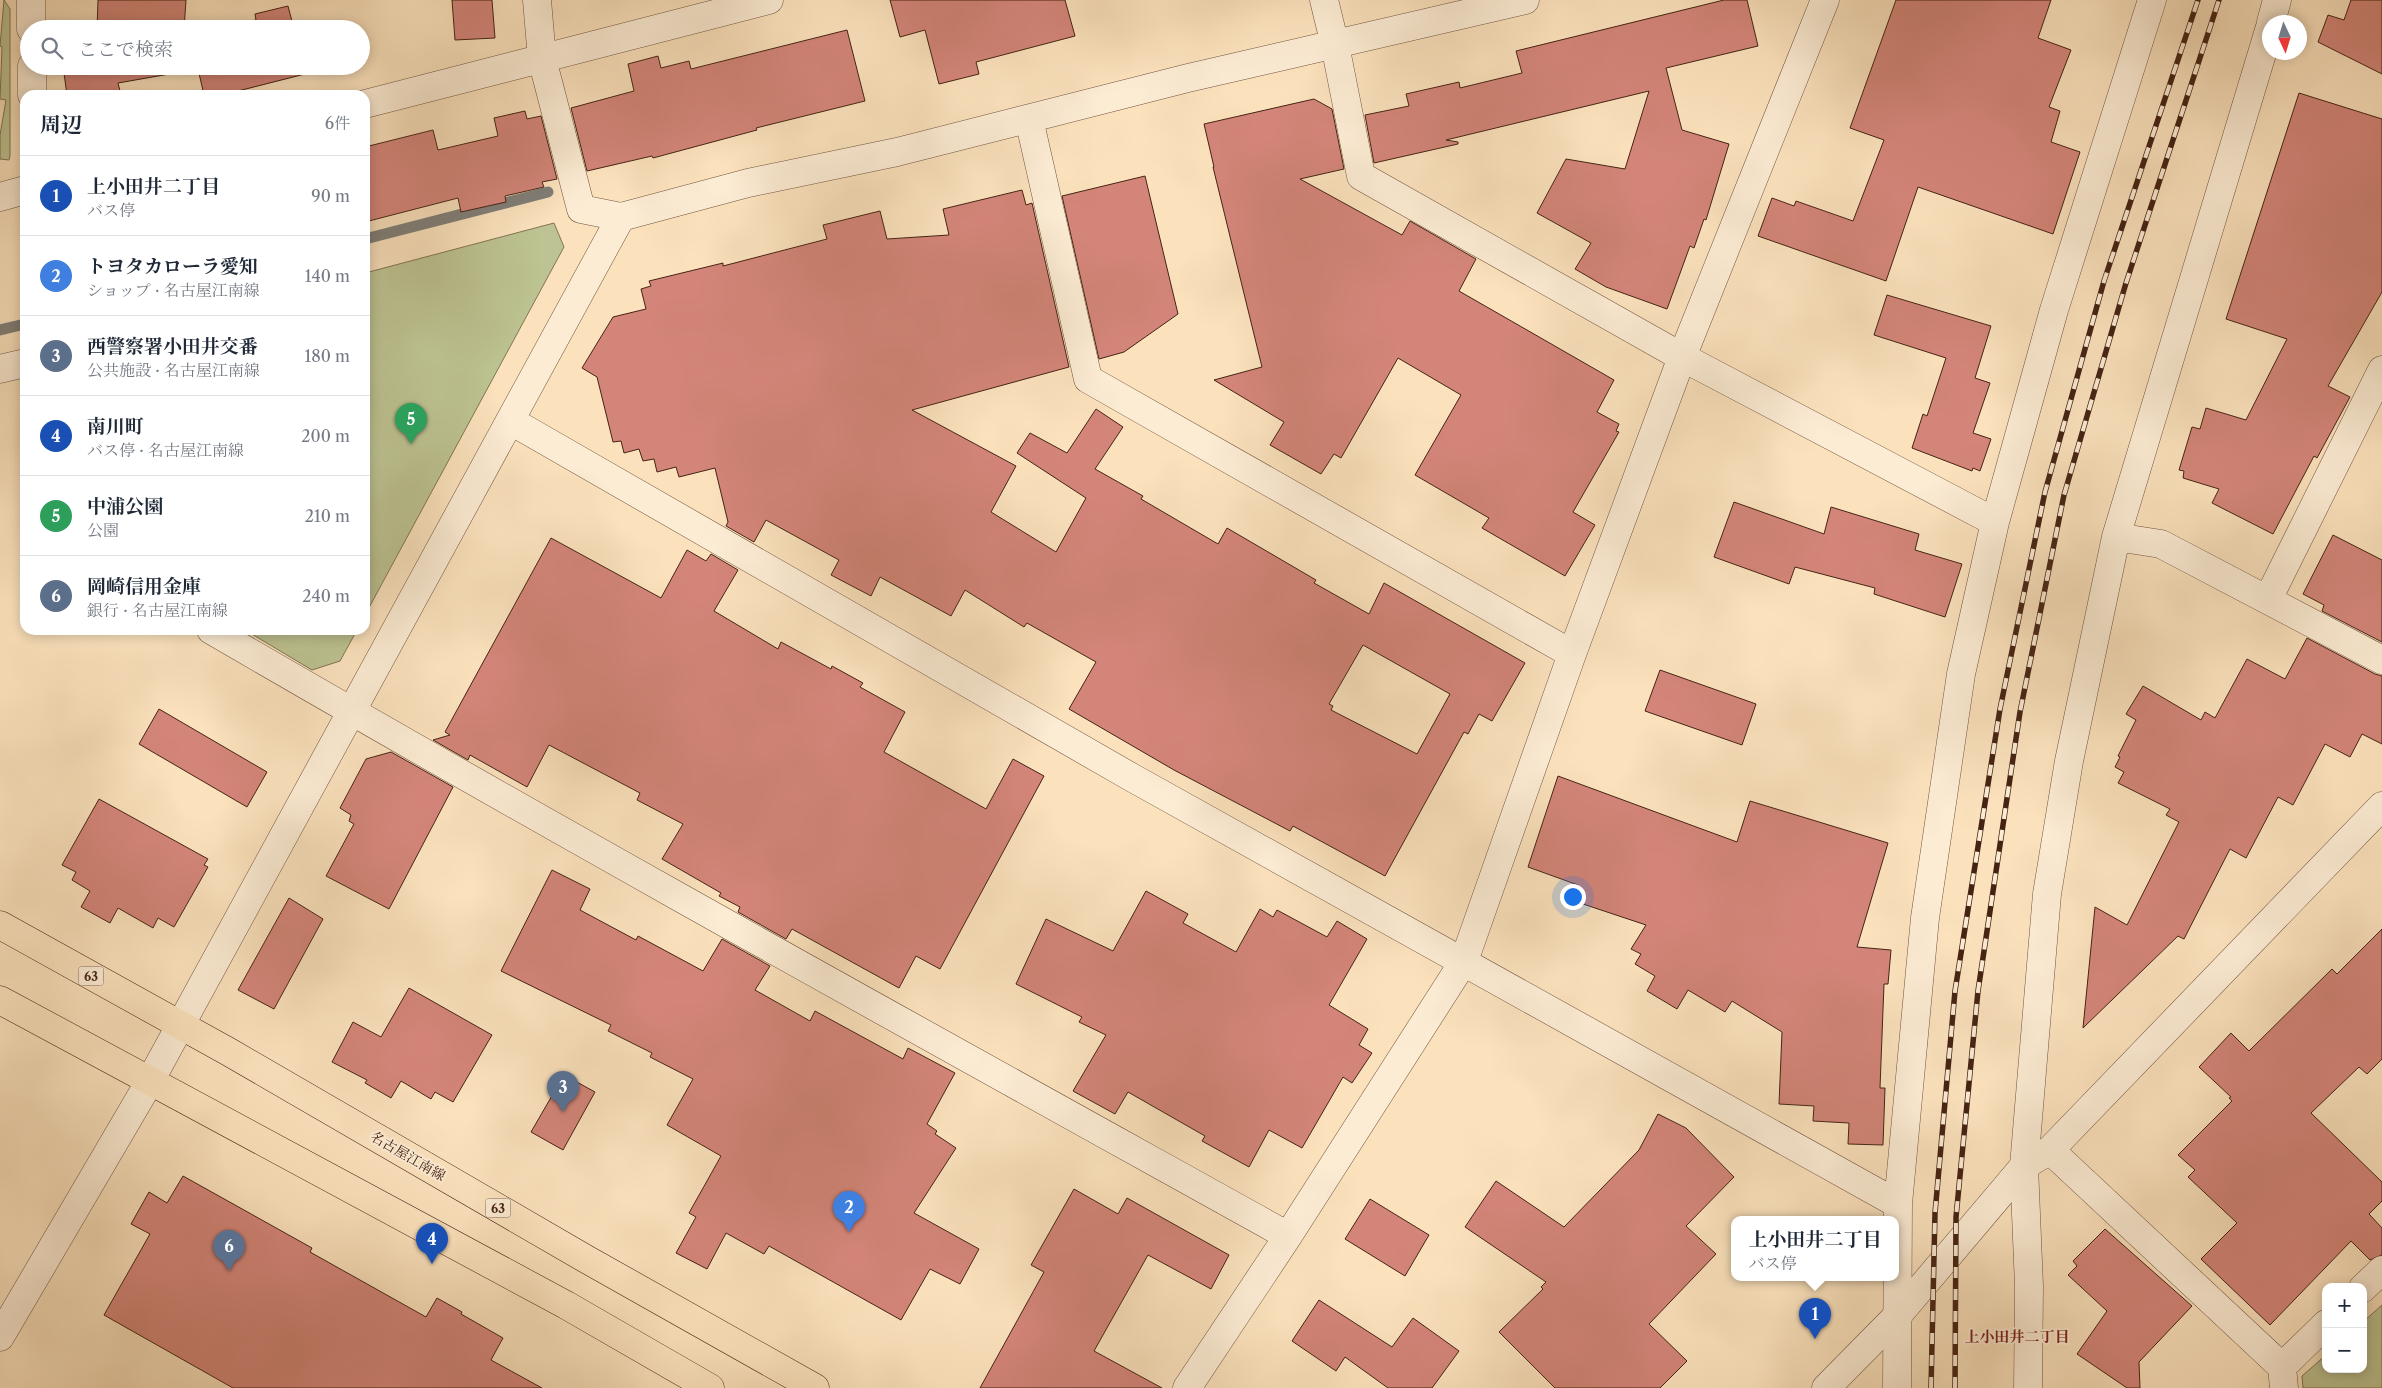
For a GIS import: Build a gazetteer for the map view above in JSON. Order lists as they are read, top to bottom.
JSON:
{
  "streets": {
    "main road": ["63", "名古屋江南線"]
  },
  "districts": ["上小田井二丁目"],
  "north": "bottom",
  "page": {
    "search": "ここで検索",
    "heading": ["周辺", "6件"],
    "list": [
      {
        "mark": "1",
        "name": "上小田井二丁目",
        "note": "バス停",
        "value": "90 m"
      },
      {
        "mark": "2",
        "name": "トヨタカローラ愛知",
        "note": "ショップ · 名古屋江南線",
        "value": "140 m"
      },
      {
        "mark": "3",
        "name": "西警察署小田井交番",
        "note": "公共施設 · 名古屋江南線",
        "value": "180 m"
      },
      {
        "mark": "4",
        "name": "南川町",
        "note": "バス停 · 名古屋江南線",
        "value": "200 m"
      },
      {
        "mark": "5",
        "name": "中浦公園",
        "note": "公園",
        "value": "210 m"
      },
      {
        "mark": "6",
        "name": "岡崎信用金庫",
        "note": "銀行 · 名古屋江南線",
        "value": "240 m"
      }
    ],
    "pins": [
      "5",
      "3",
      "2",
      "4",
      "6",
      "1"
    ],
    "popup": ["上小田井二丁目", "バス停"],
    "map_buttons": ["+", "−"]
  }
}
